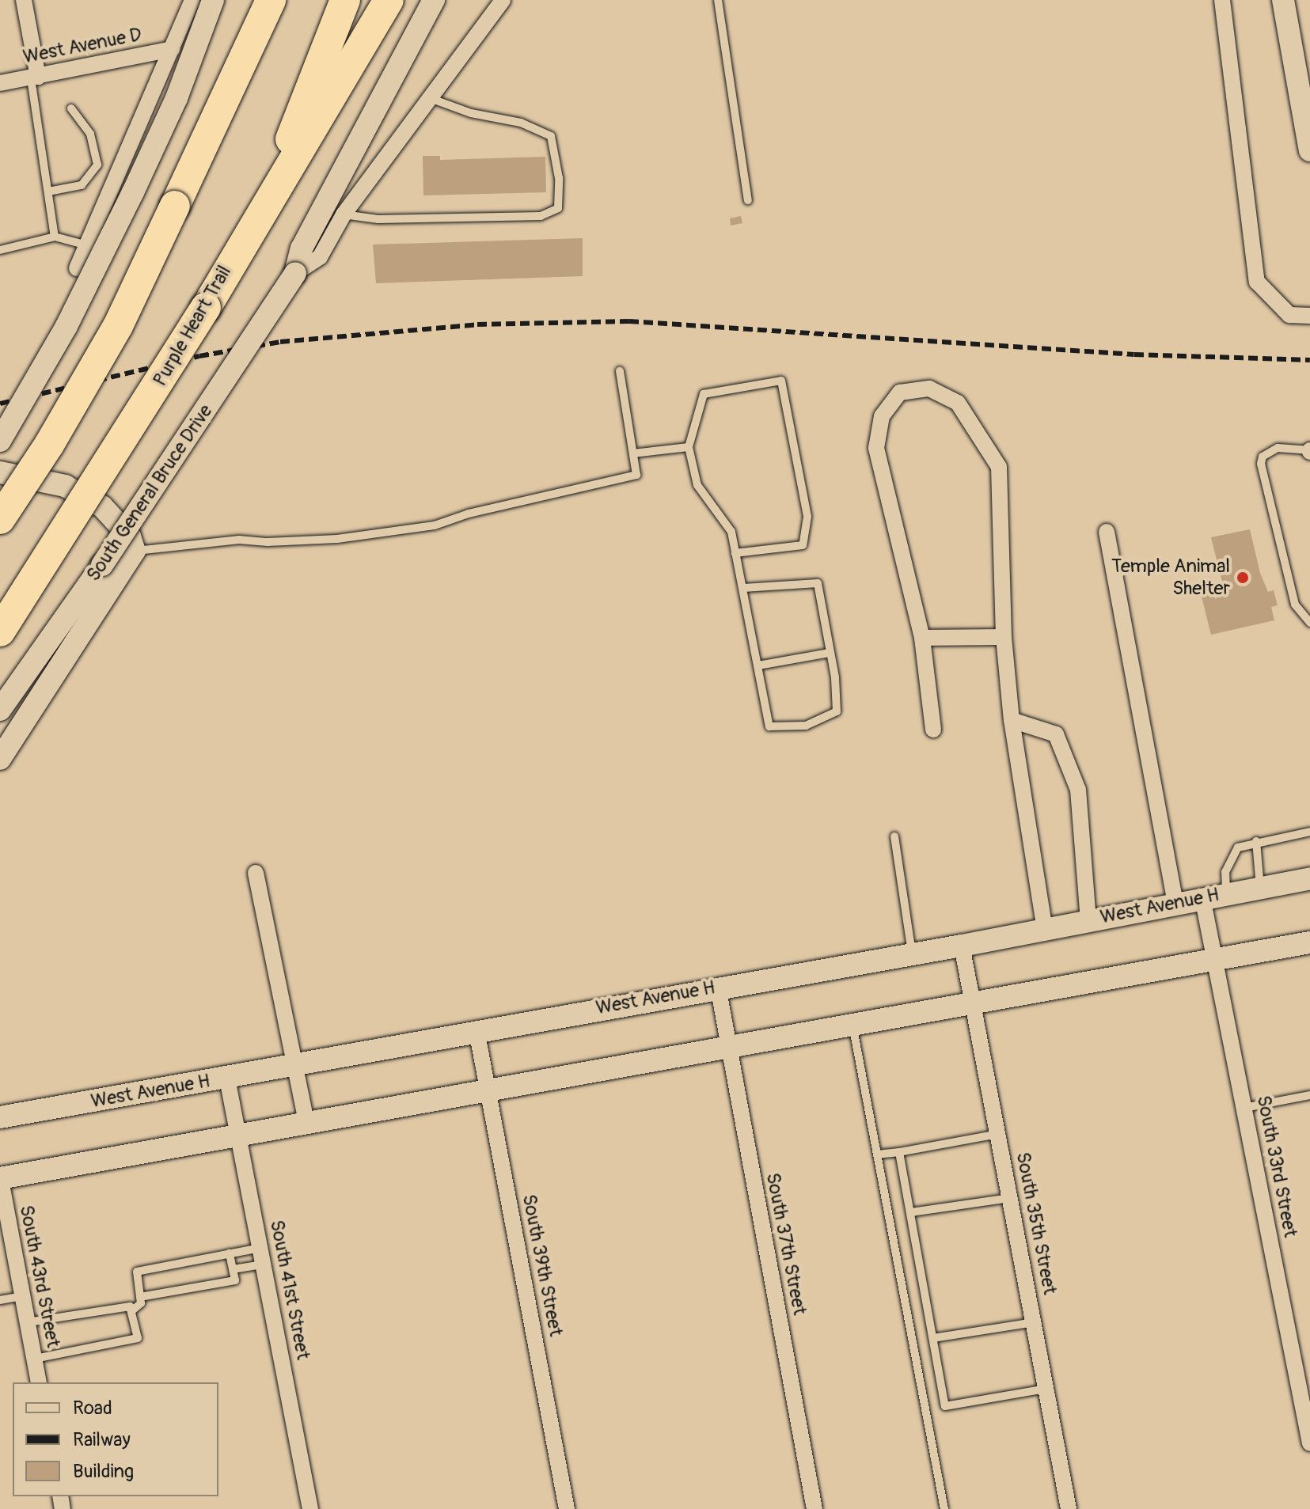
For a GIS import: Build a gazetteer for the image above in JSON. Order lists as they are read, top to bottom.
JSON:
{
  "streets": {
    "highway": ["Purple Heart Trail"],
    "main road": ["South General Bruce Drive", "West Avenue H"],
    "street": [
      "West Avenue D",
      "South 33rd Street",
      "South 35th Street",
      "South 37th Street",
      "South 39th Street",
      "South 43rd Street",
      "South 41st Street"
    ]
  },
  "crossings": [
    ["West Avenue H", "South 33rd Street"],
    ["West Avenue H", "South 35th Street"],
    ["West Avenue H", "South 37th Street"],
    ["West Avenue H", "South 39th Street"],
    ["West Avenue H", "South 41st Street"]
  ],
  "places": ["Temple Animal Shelter"],
  "legend": ["Road", "Railway", "Building"]
}
